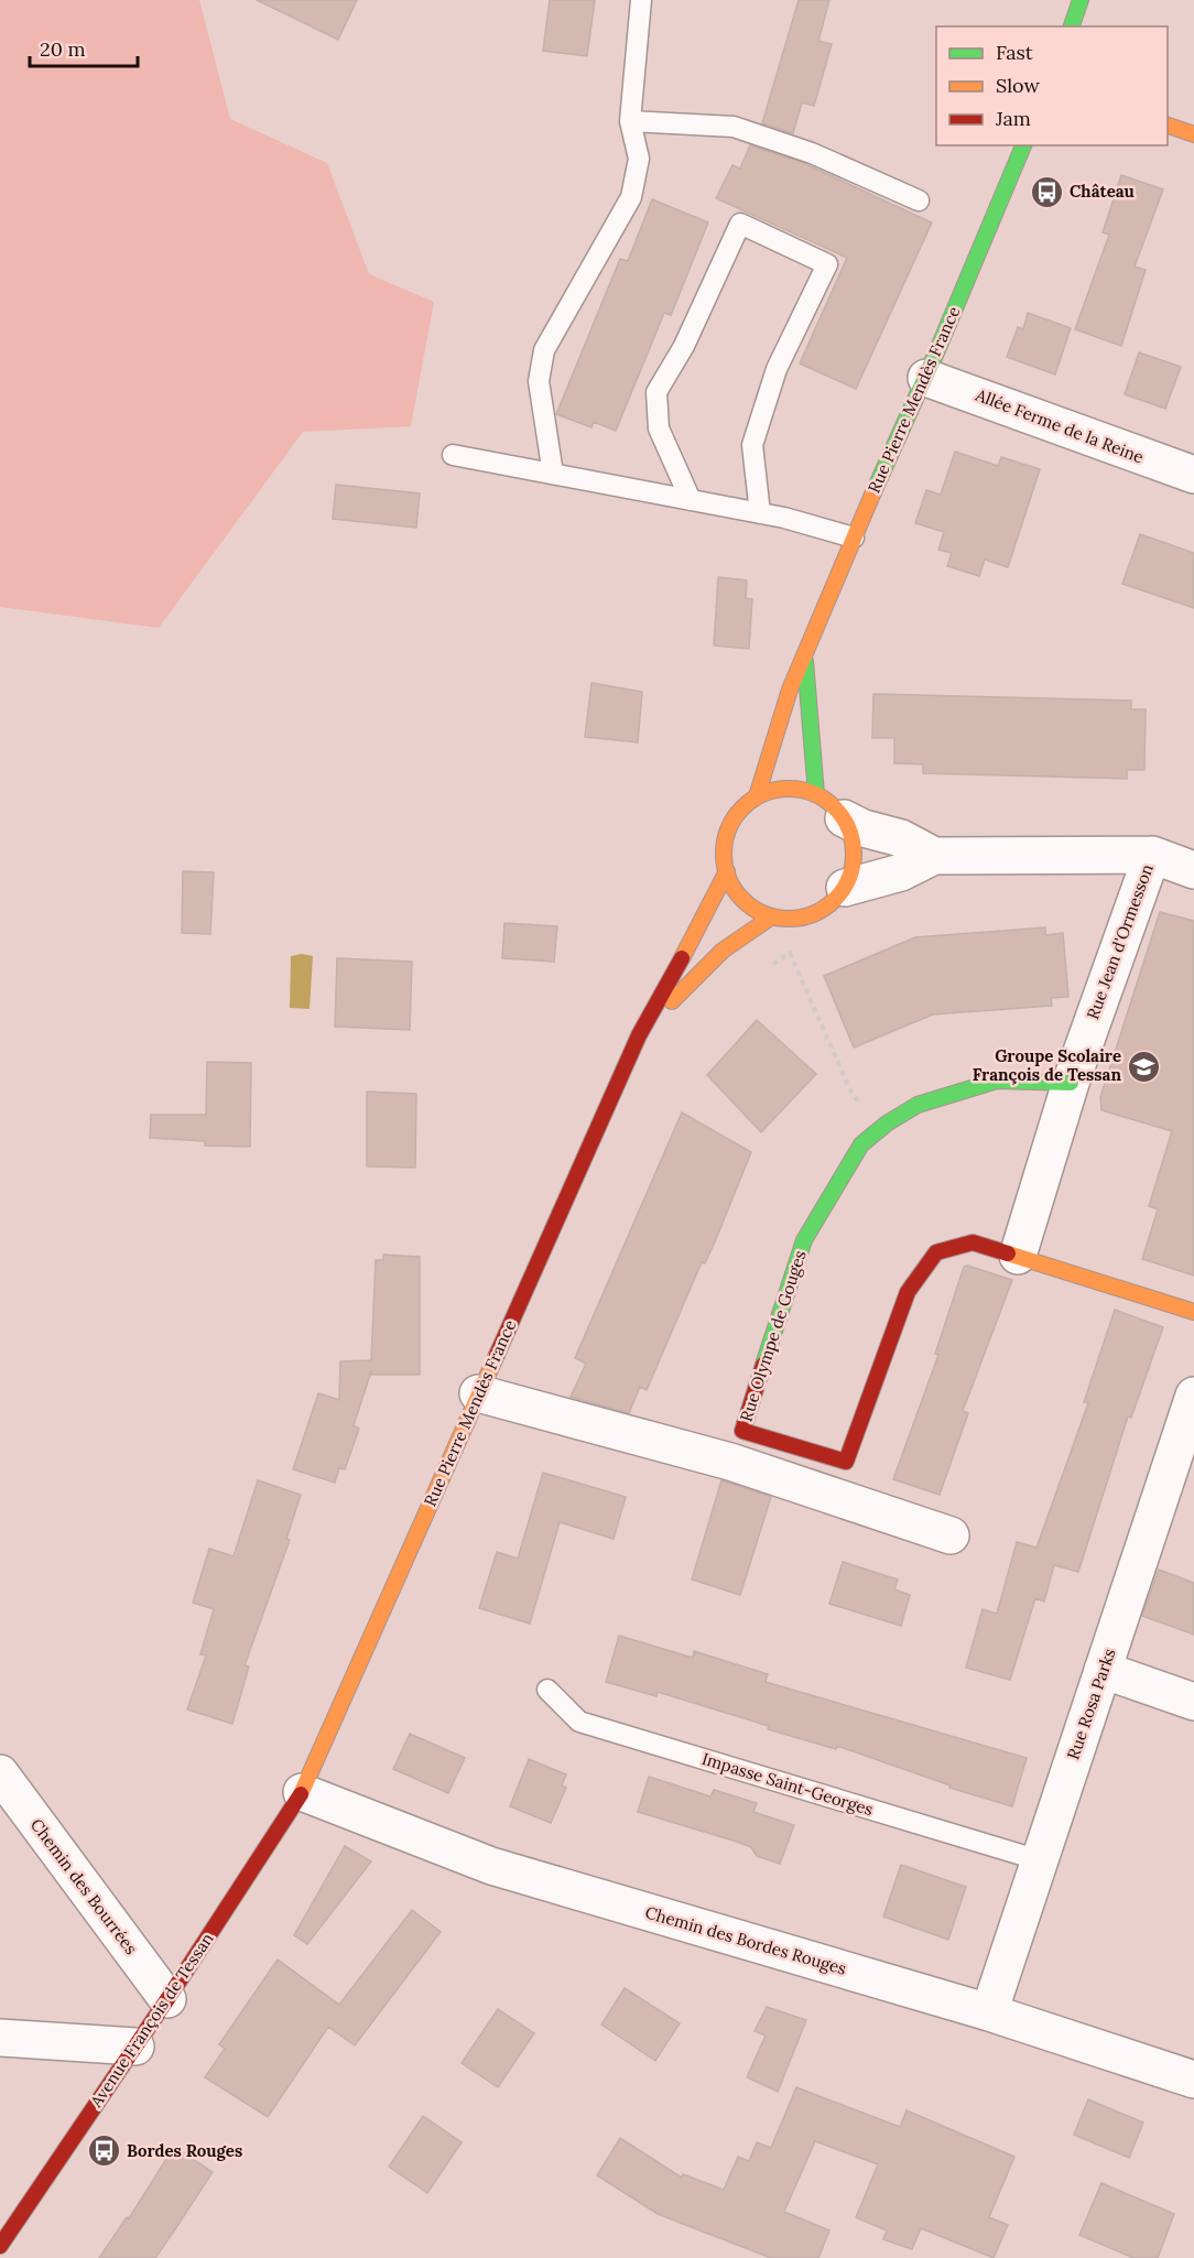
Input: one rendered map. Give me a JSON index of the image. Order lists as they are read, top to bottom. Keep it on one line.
{"streets":{"street":["Rue Pierre Mendès France","Allée Ferme de la Reine","Rue Jean d'Ormesson","Rue Olympe de Gouges","Rue Rosa Parks","Chemin des Bourrées","Chemin des Bordes Rouges","Avenue François de Tessan"],"lane":["Impasse Saint-Georges"]},"crossings":[["Rue Pierre Mendès France","Allée Ferme de la Reine"],["Rue Pierre Mendès France","Chemin des Bordes Rouges"],["Rue Pierre Mendès France","Avenue François de Tessan"],["Rue Jean d'Ormesson","Rue Olympe de Gouges"],["Rue Rosa Parks","Impasse Saint-Georges"],["Rue Rosa Parks","Chemin des Bordes Rouges"],["Chemin des Bourrées","Avenue François de Tessan"],["Chemin des Bordes Rouges","Avenue François de Tessan"]],"places":{"bus stop":["Château","Bordes Rouges"],"school or university":["Groupe Scolaire François de Tessan"]},"legend":["Fast","Slow","Jam"],"scale_bar":"20 m"}
